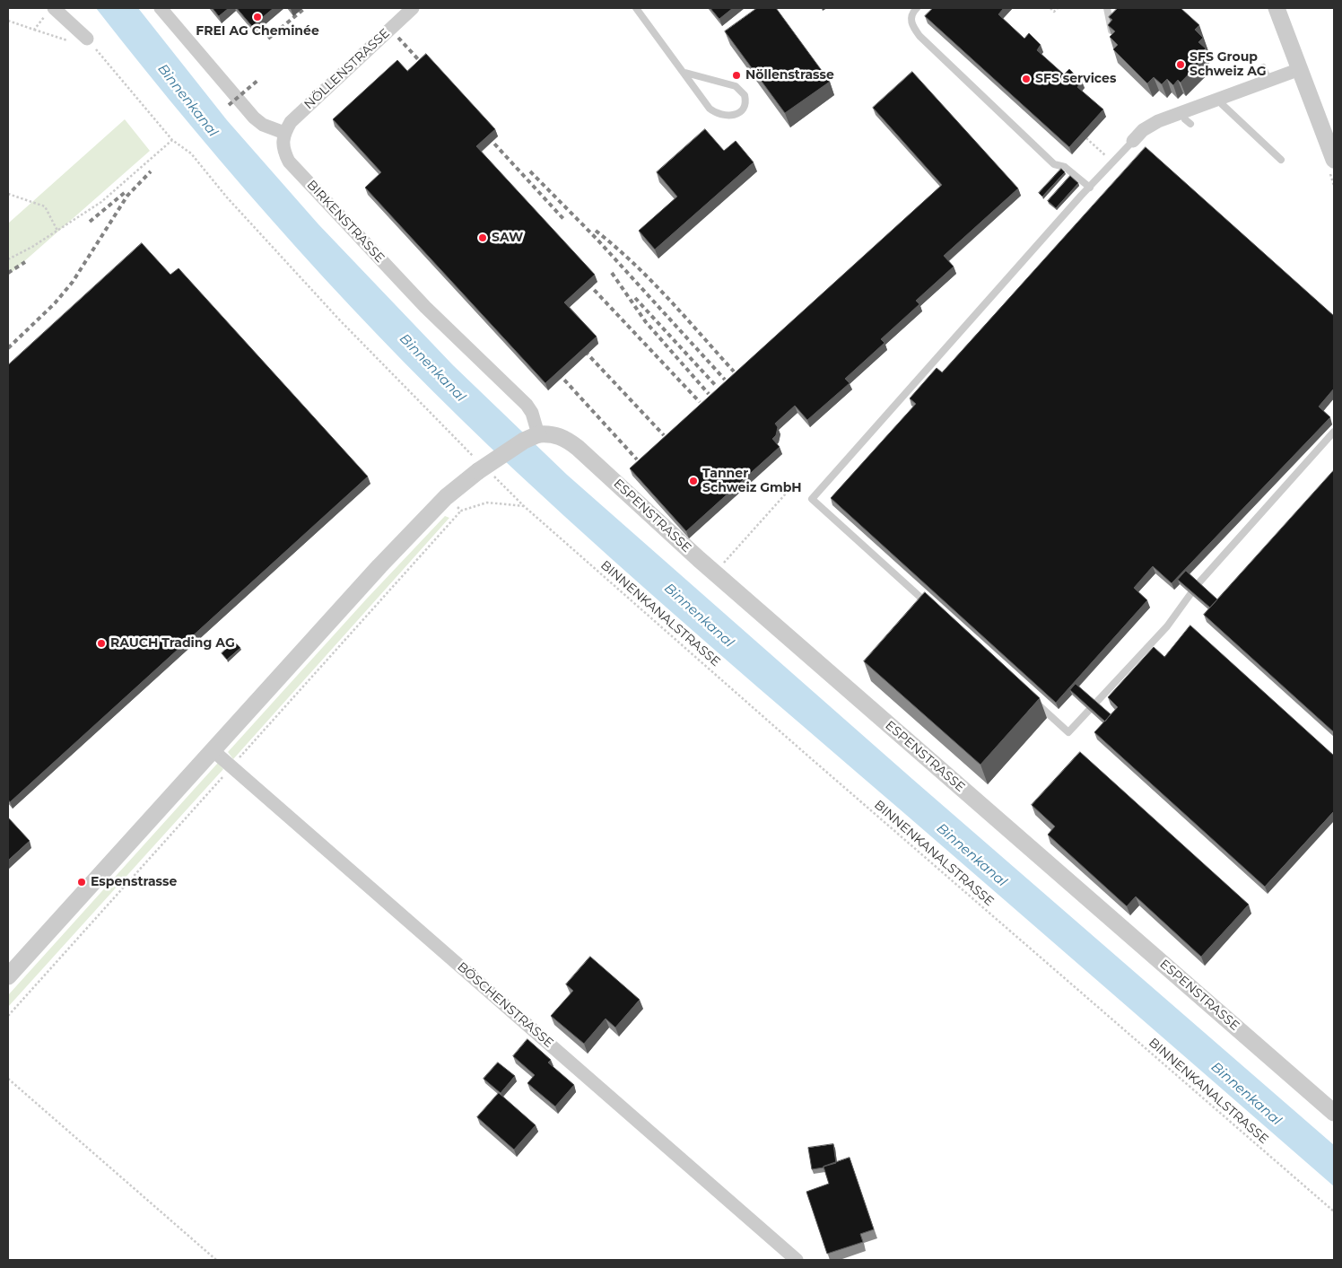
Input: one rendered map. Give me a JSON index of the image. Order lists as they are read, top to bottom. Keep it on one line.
{"streets":{"street":["NÖLLENSTRASSE","BIRKENSTRASSE","ESPENSTRASSE","BÖSCHENSTRASSE"],"path":["BINNENKANALSTRASSE"]},"crossings":[["NÖLLENSTRASSE","BIRKENSTRASSE"],["BIRKENSTRASSE","ESPENSTRASSE"]],"water":["Binnenkanal"],"places":["FREI AG Cheminée","SFS Group Schweiz AG","Nöllenstrasse","SFS services","SAW","Tanner Schweiz GmbH","RAUCH Trading AG","Espenstrasse"]}
